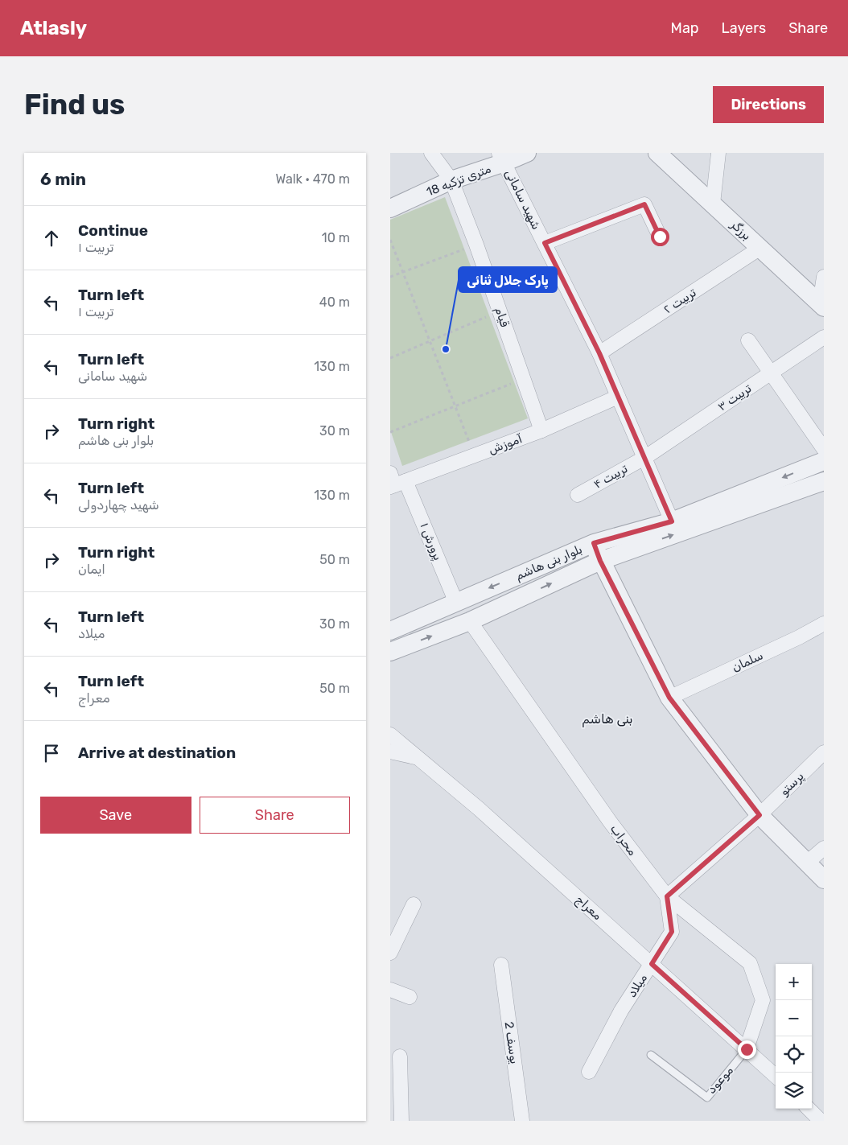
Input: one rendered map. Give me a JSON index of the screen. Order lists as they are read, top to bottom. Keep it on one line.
{"streets":{"street":["18 متری تزکیه","شهید سامانی","برزگر","تربیت ۲","قیام","تربیت ۳","آموزش","تربیت ۴","پرورش ۱","بلوار بنی هاشم","سلمان","پرستو","محراب","معراج","میلاد","یوسف 2"],"lane":["موعود"]},"crossings":[["18 متری تزکیه","شهید سامانی"],["18 متری تزکیه","قیام"],["شهید سامانی","تربیت ۲"],["شهید سامانی","تربیت ۳"],["شهید سامانی","آموزش"],["شهید سامانی","تربیت ۴"],["شهید سامانی","بلوار بنی هاشم"],["برزگر","تربیت ۲"],["قیام","آموزش"],["تربیت ۳","تربیت ۴"],["آموزش","پرورش ۱"],["پرورش ۱","بلوار بنی هاشم"],["بلوار بنی هاشم","محراب"],["پرستو","محراب"],["پرستو","میلاد"],["محراب","معراج"],["محراب","میلاد"],["محراب","موعود"],["معراج","میلاد"],["معراج","موعود"]],"districts":["بنی هاشم"],"places":["پارک جلال ثنائی"],"page":{"header":"Atlasly","nav":["Map","Layers","Share"],"buttons":["Directions",["Save","Share"]],"title":"Find us","heading":["6 min","Walk · 470 m"],"list":[["Continue","تربیت ۱","10 m"],["Turn left","تربیت ۱","40 m"],["Turn left","شهید سامانی","130 m"],["Turn right","بلوار بنی هاشم","30 m"],["Turn left","شهید چهاردولی","130 m"],["Turn right","ایمان","50 m"],["Turn left","میلاد","30 m"],["Turn left","معراج","50 m"],"Arrive at destination"],"map_buttons":["+","−"]}}
